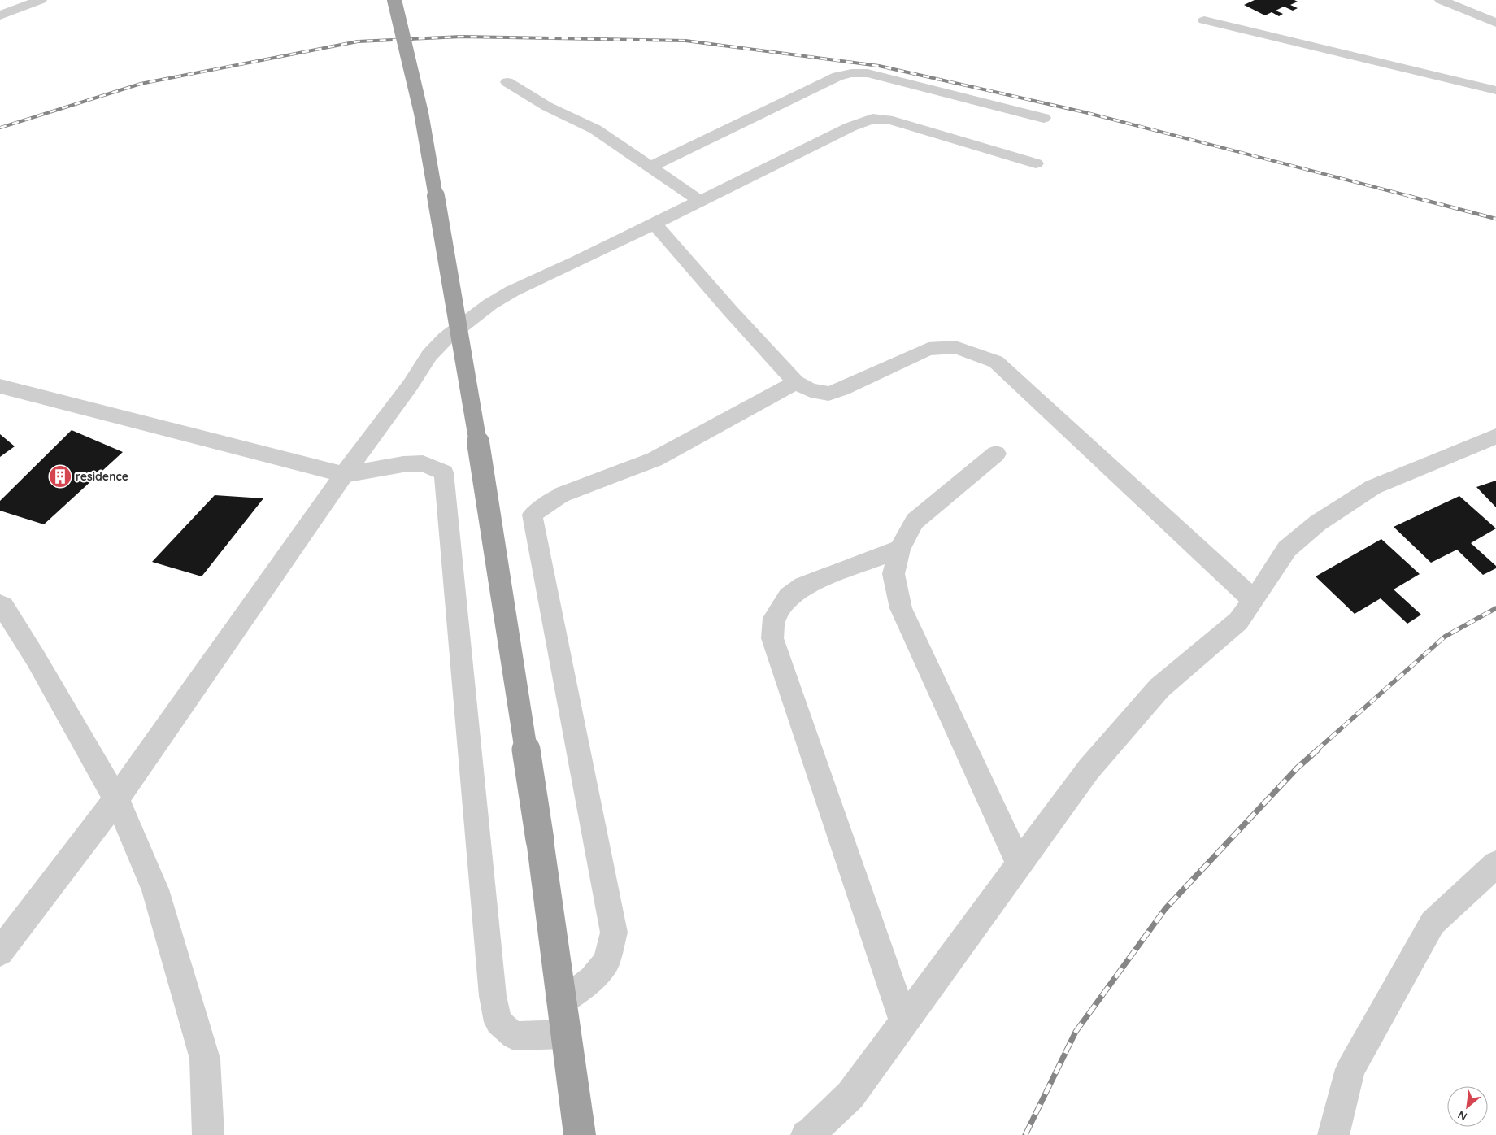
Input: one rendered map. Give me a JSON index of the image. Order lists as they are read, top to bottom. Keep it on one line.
{"places":{"building":["residence"]},"north":"bottom left"}
